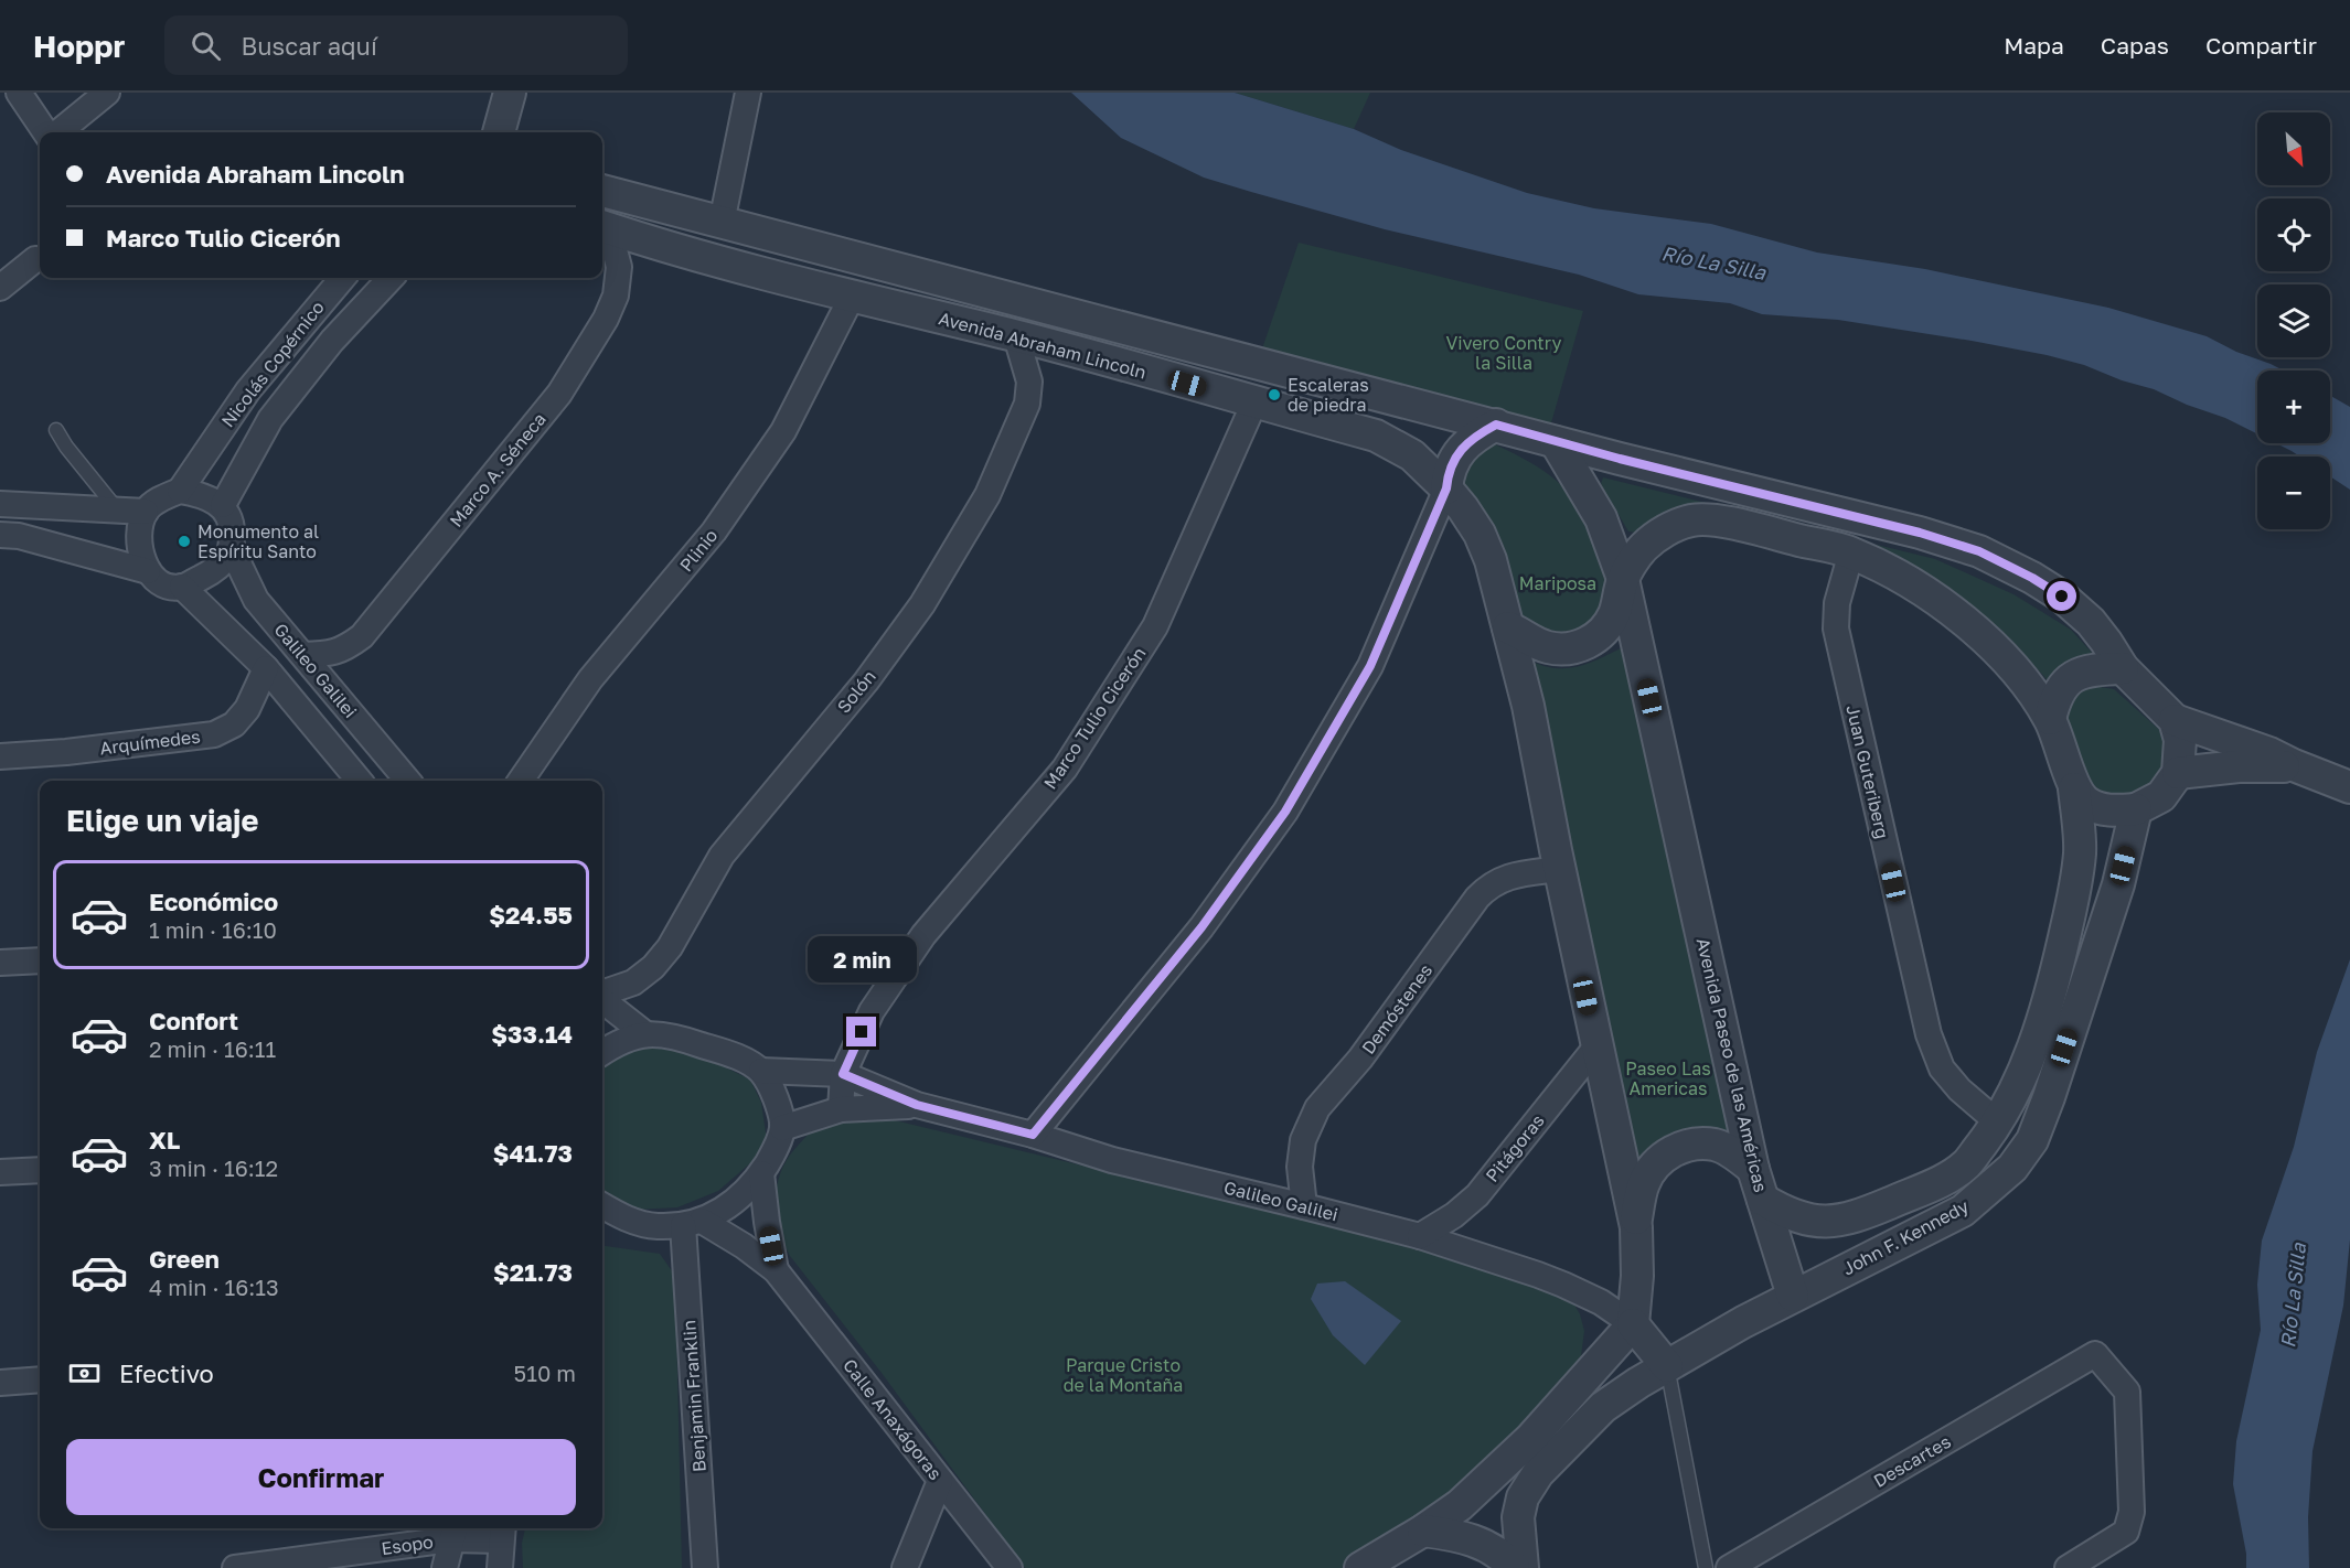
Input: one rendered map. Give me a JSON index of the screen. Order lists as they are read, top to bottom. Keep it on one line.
{"streets":{"street":["Avenida Abraham Lincoln","Nicolás Copérnico","Marco A. Séneca","Plinio","Galileo Galilei","Solón","Marco Tulio Cicerón","Arquímedes","Juan Guteriberg","Demóstenes","Avenida Paseo de las Américas","Pitágoras","John F. Kennedy","Benjamin Franklin","Calle Anaxágoras","Descartes","Esopo"]},"crossings":[["Avenida Abraham Lincoln","Marco A. Séneca"],["Avenida Abraham Lincoln","Plinio"],["Avenida Abraham Lincoln","Solón"],["Avenida Abraham Lincoln","Marco Tulio Cicerón"],["Avenida Abraham Lincoln","Avenida Paseo de las Américas"],["Avenida Abraham Lincoln","John F. Kennedy"],["Nicolás Copérnico","Galileo Galilei"],["Marco A. Séneca","Galileo Galilei"],["Galileo Galilei","Marco Tulio Cicerón"],["Galileo Galilei","Arquímedes"],["Galileo Galilei","Demóstenes"],["Galileo Galilei","Pitágoras"],["Juan Guteriberg","John F. Kennedy"],["Avenida Paseo de las Américas","John F. Kennedy"],["Benjamin Franklin","Calle Anaxágoras"]],"water":["Río La Silla"],"parks":["Vivero Contry la Silla","Mariposa","Paseo Las Americas","Parque Cristo de la Montaña"],"places":["Escaleras de piedra","Monumento al Espíritu Santo"],"north":"bottom right","page":{"header":"Hoppr","search":"Buscar aquí","nav":["Mapa","Capas","Compartir"],"map_buttons":["+","−"],"banner":["Avenida Abraham Lincoln","Marco Tulio Cicerón"],"heading":"Elige un viaje","list":[{"name":"Económico","note":"1 min · 16:10","value":"$24.55"},{"name":"Confort","note":"2 min · 16:11","value":"$33.14"},{"name":"XL","note":"3 min · 16:12","value":"$41.73"},{"name":"Green","note":"4 min · 16:13","value":"$21.73"}],"bubble":"2 min","pay":["Efectivo","510 m"],"buttons":"Confirmar"}}
